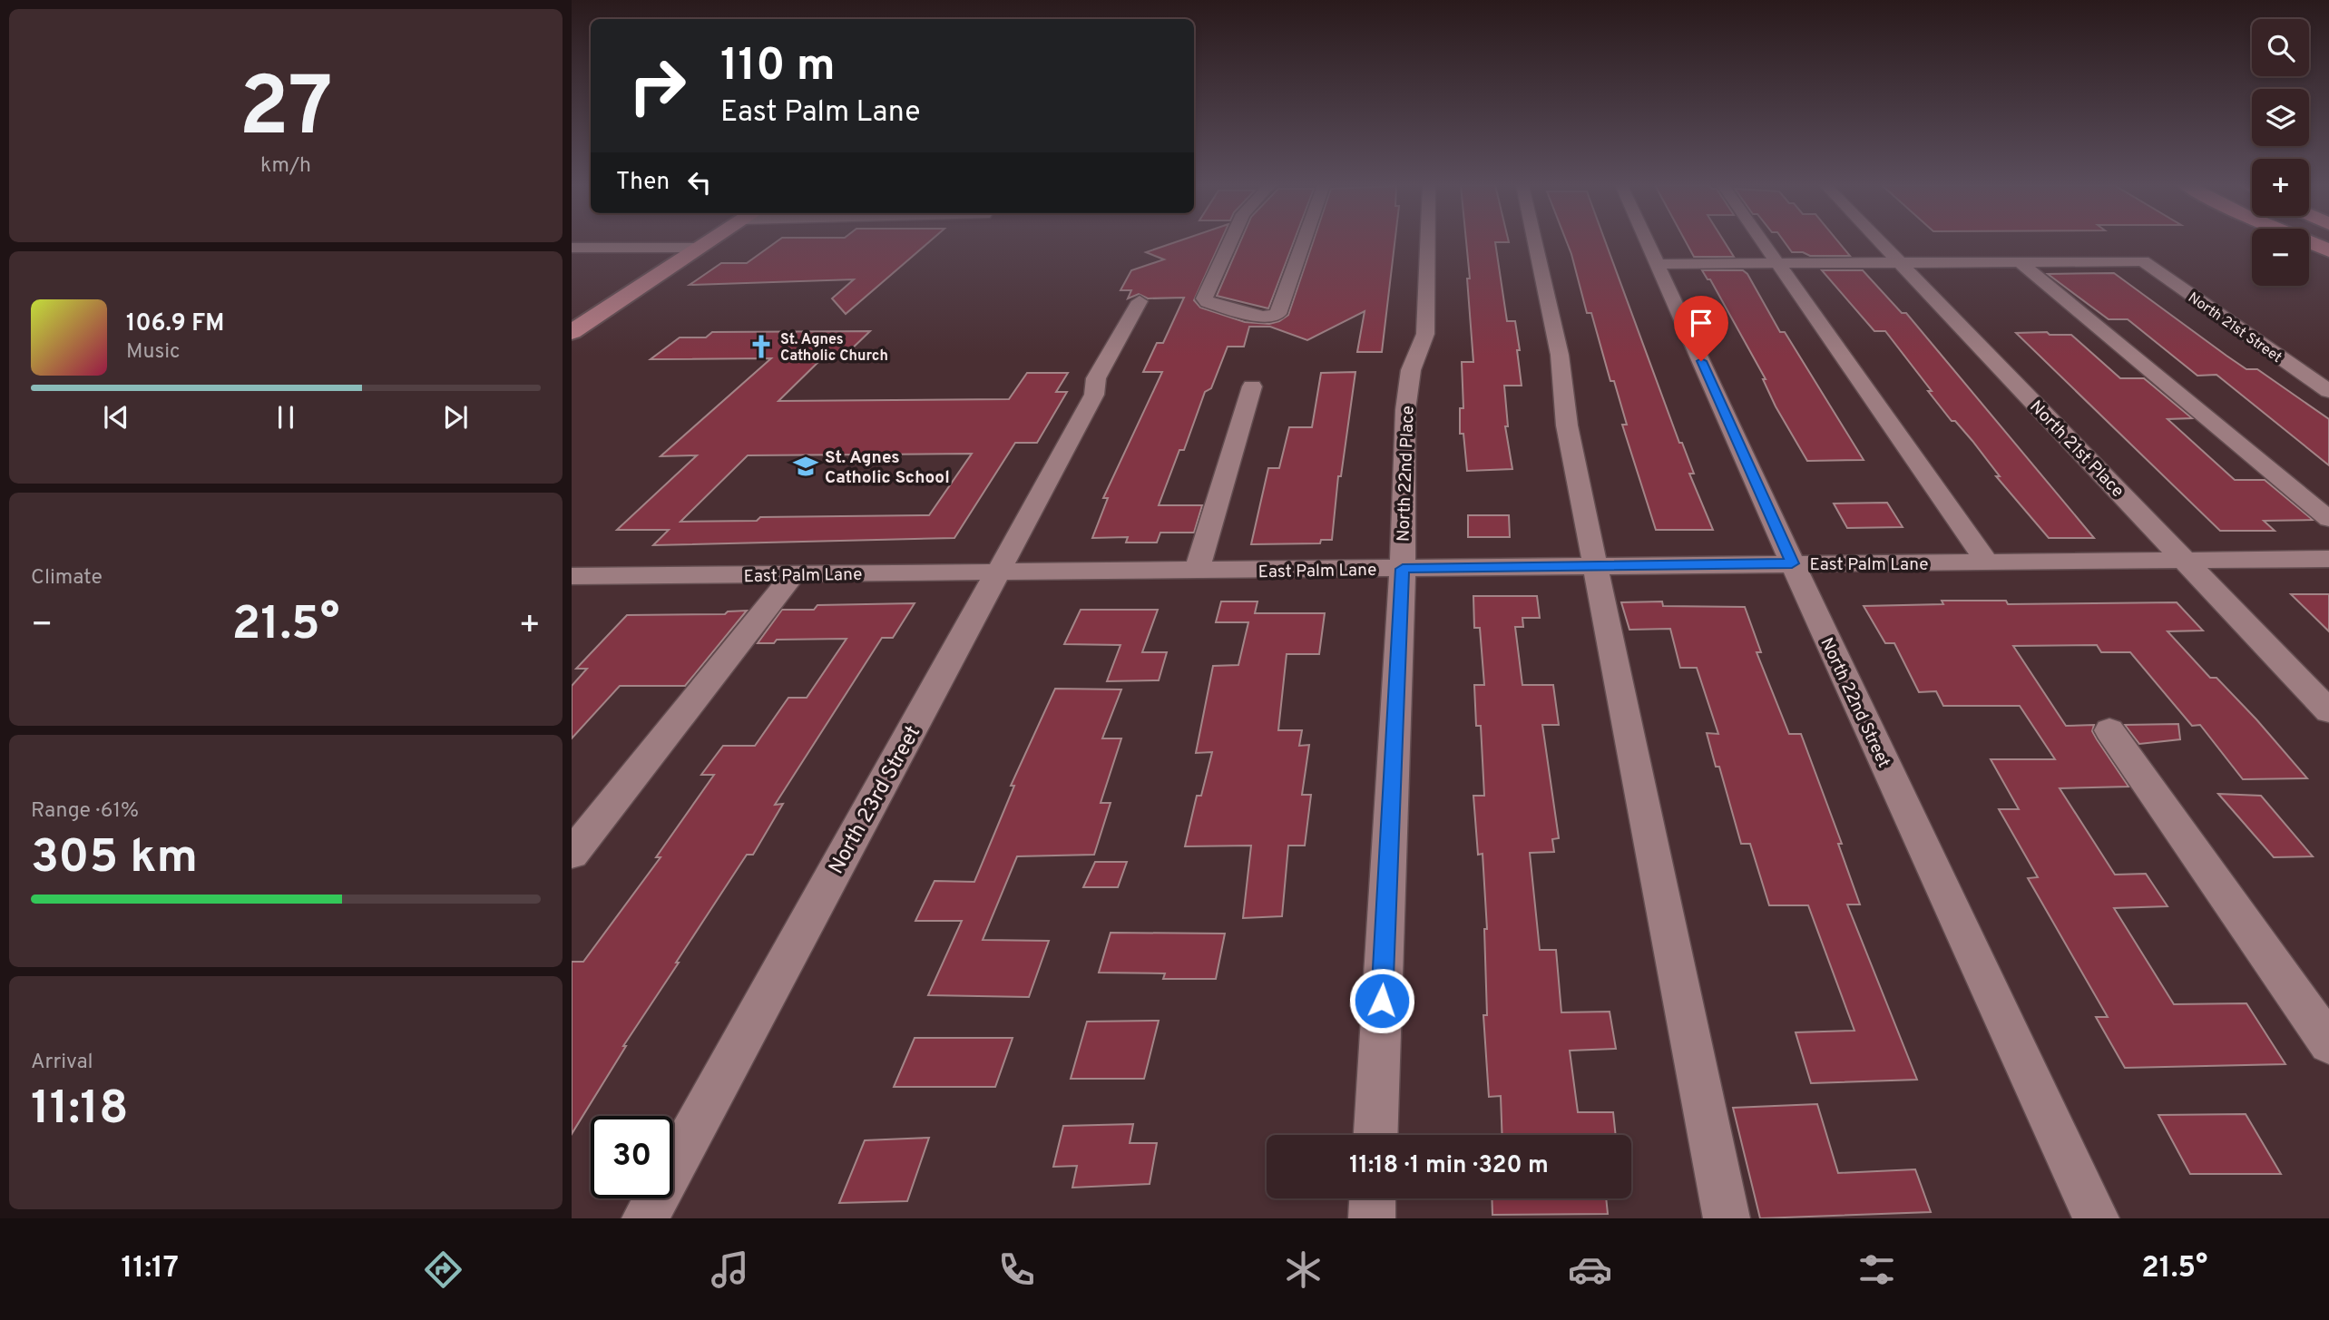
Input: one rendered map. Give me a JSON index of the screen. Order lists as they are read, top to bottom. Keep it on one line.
{"streets":{"street":["North 21st Street","North 21st Place","North 22nd Place","East Palm Lane","North 22nd Street","North 23rd Street"]},"crossings":[["North 21st Place","East Palm Lane"],["North 22nd Place","East Palm Lane"],["East Palm Lane","North 22nd Street"],["East Palm Lane","North 23rd Street"]],"places":{"church":["St. Agnes Catholic Church"],"school or university":["St. Agnes Catholic School"]},"page":{"tile":[["27","km/h"],"Climate",["Range · 61%","305 km"],["Arrival","11:18"]],"map_buttons":["+","−"],"turn":["110 m","East Palm Lane"],"then":"Then","song":["106.9 FM","Music"],"heat":["−","21.5°","+"],"limit":"30","trip":"11:18 · 1 min · 320 m","tabs":["11:17","21.5°"]}}
